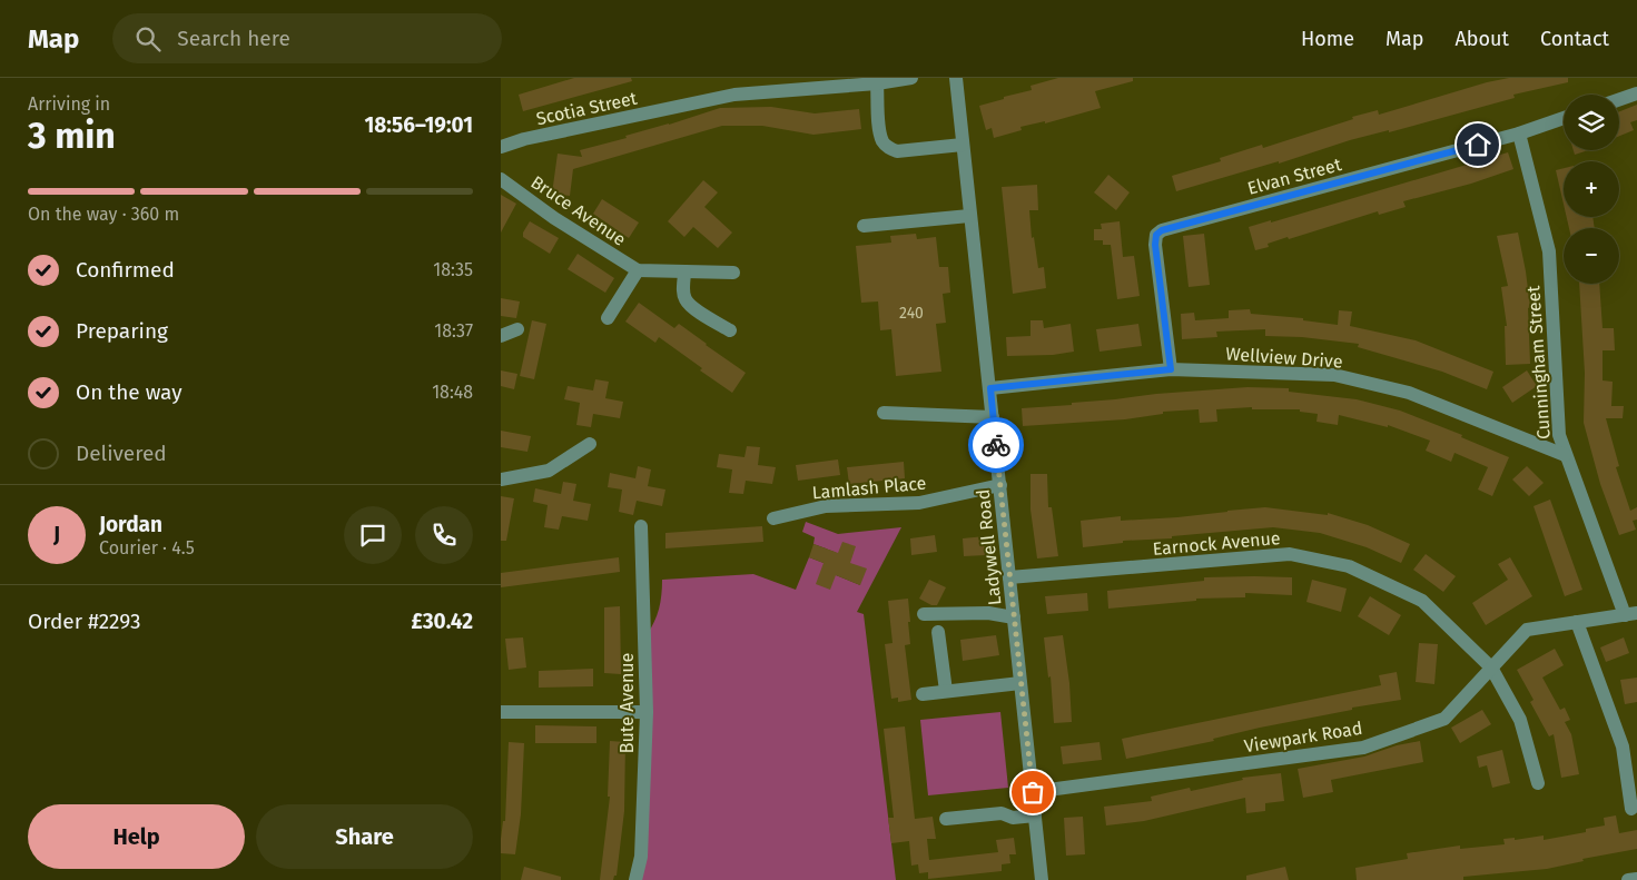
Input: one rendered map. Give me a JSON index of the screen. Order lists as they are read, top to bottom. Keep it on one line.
{"streets":{"street":["Scotia Street","Elvan Street","Bruce Avenue","Wellview Drive","Cunningham Street","Lamlash Place","Earnock Avenue","Ladywell Road","Bute Avenue","Viewpark Road"]},"crossings":[["Elvan Street","Wellview Drive"],["Elvan Street","Cunningham Street"],["Wellview Drive","Cunningham Street"],["Wellview Drive","Ladywell Road"],["Cunningham Street","Viewpark Road"],["Lamlash Place","Ladywell Road"],["Earnock Avenue","Ladywell Road"],["Earnock Avenue","Viewpark Road"],["Ladywell Road","Viewpark Road"]],"house_numbers":["240"],"page":{"header":"Map","search":"Search here","nav":["Home","Map","About","Contact"],"heading":["3 min","Arriving in","18:56–19:01"],"panel":["Jordan","Courier · 4.5","Order #2293","£30.42"],"map_buttons":["+","−"],"bar":"On the way · 360 m","list":[["Confirmed","18:35"],["Preparing","18:37"],["On the way","18:48"],"Delivered"],"round":"J","buttons":["Help","Share"]}}
